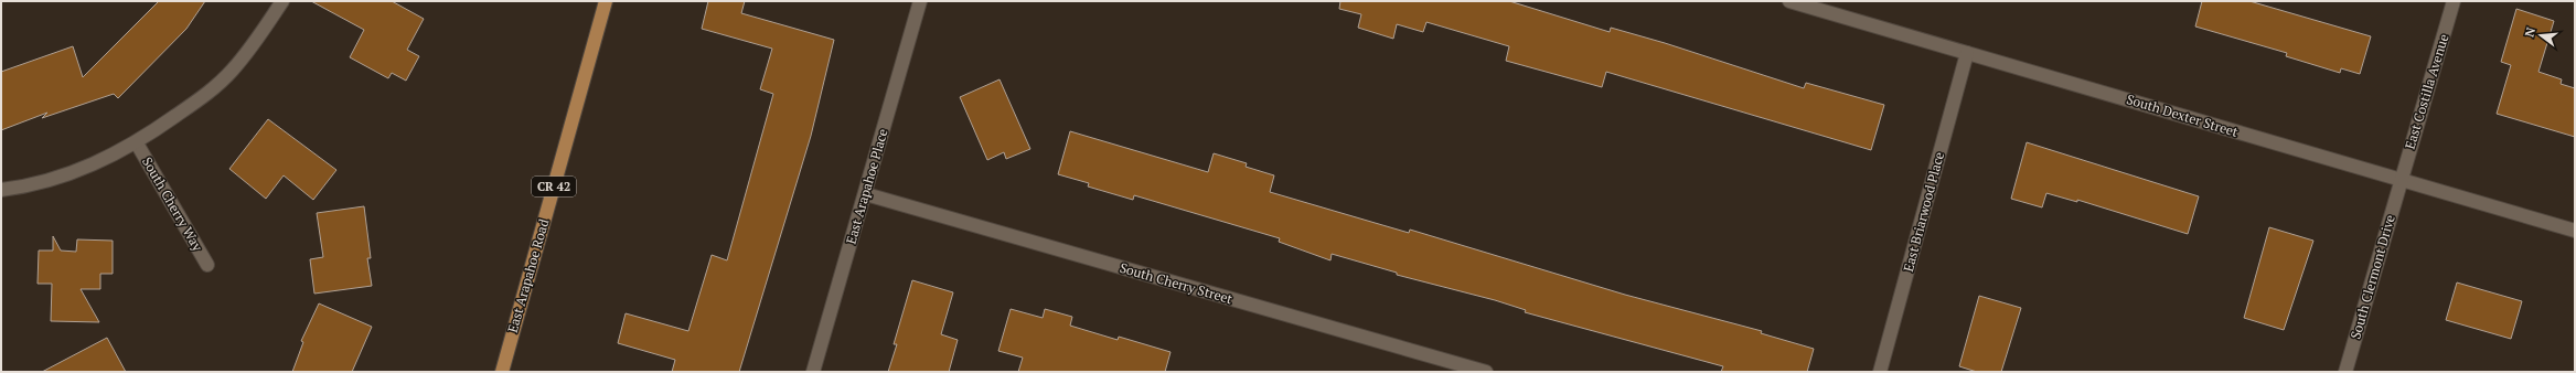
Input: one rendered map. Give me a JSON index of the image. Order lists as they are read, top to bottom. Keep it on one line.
{"streets":{"main road":["CR 42","East Arapahoe Road"],"street":["East Costilla Avenue","South Dexter Street","East Arapahoe Place","South Cherry Way","East Briarwood Place","South Clermont Drive","South Cherry Street"]},"crossings":[["East Costilla Avenue","South Dexter Street"],["East Costilla Avenue","South Clermont Drive"],["South Dexter Street","East Briarwood Place"],["South Dexter Street","South Clermont Drive"],["East Arapahoe Place","South Cherry Street"]],"north":"left"}
